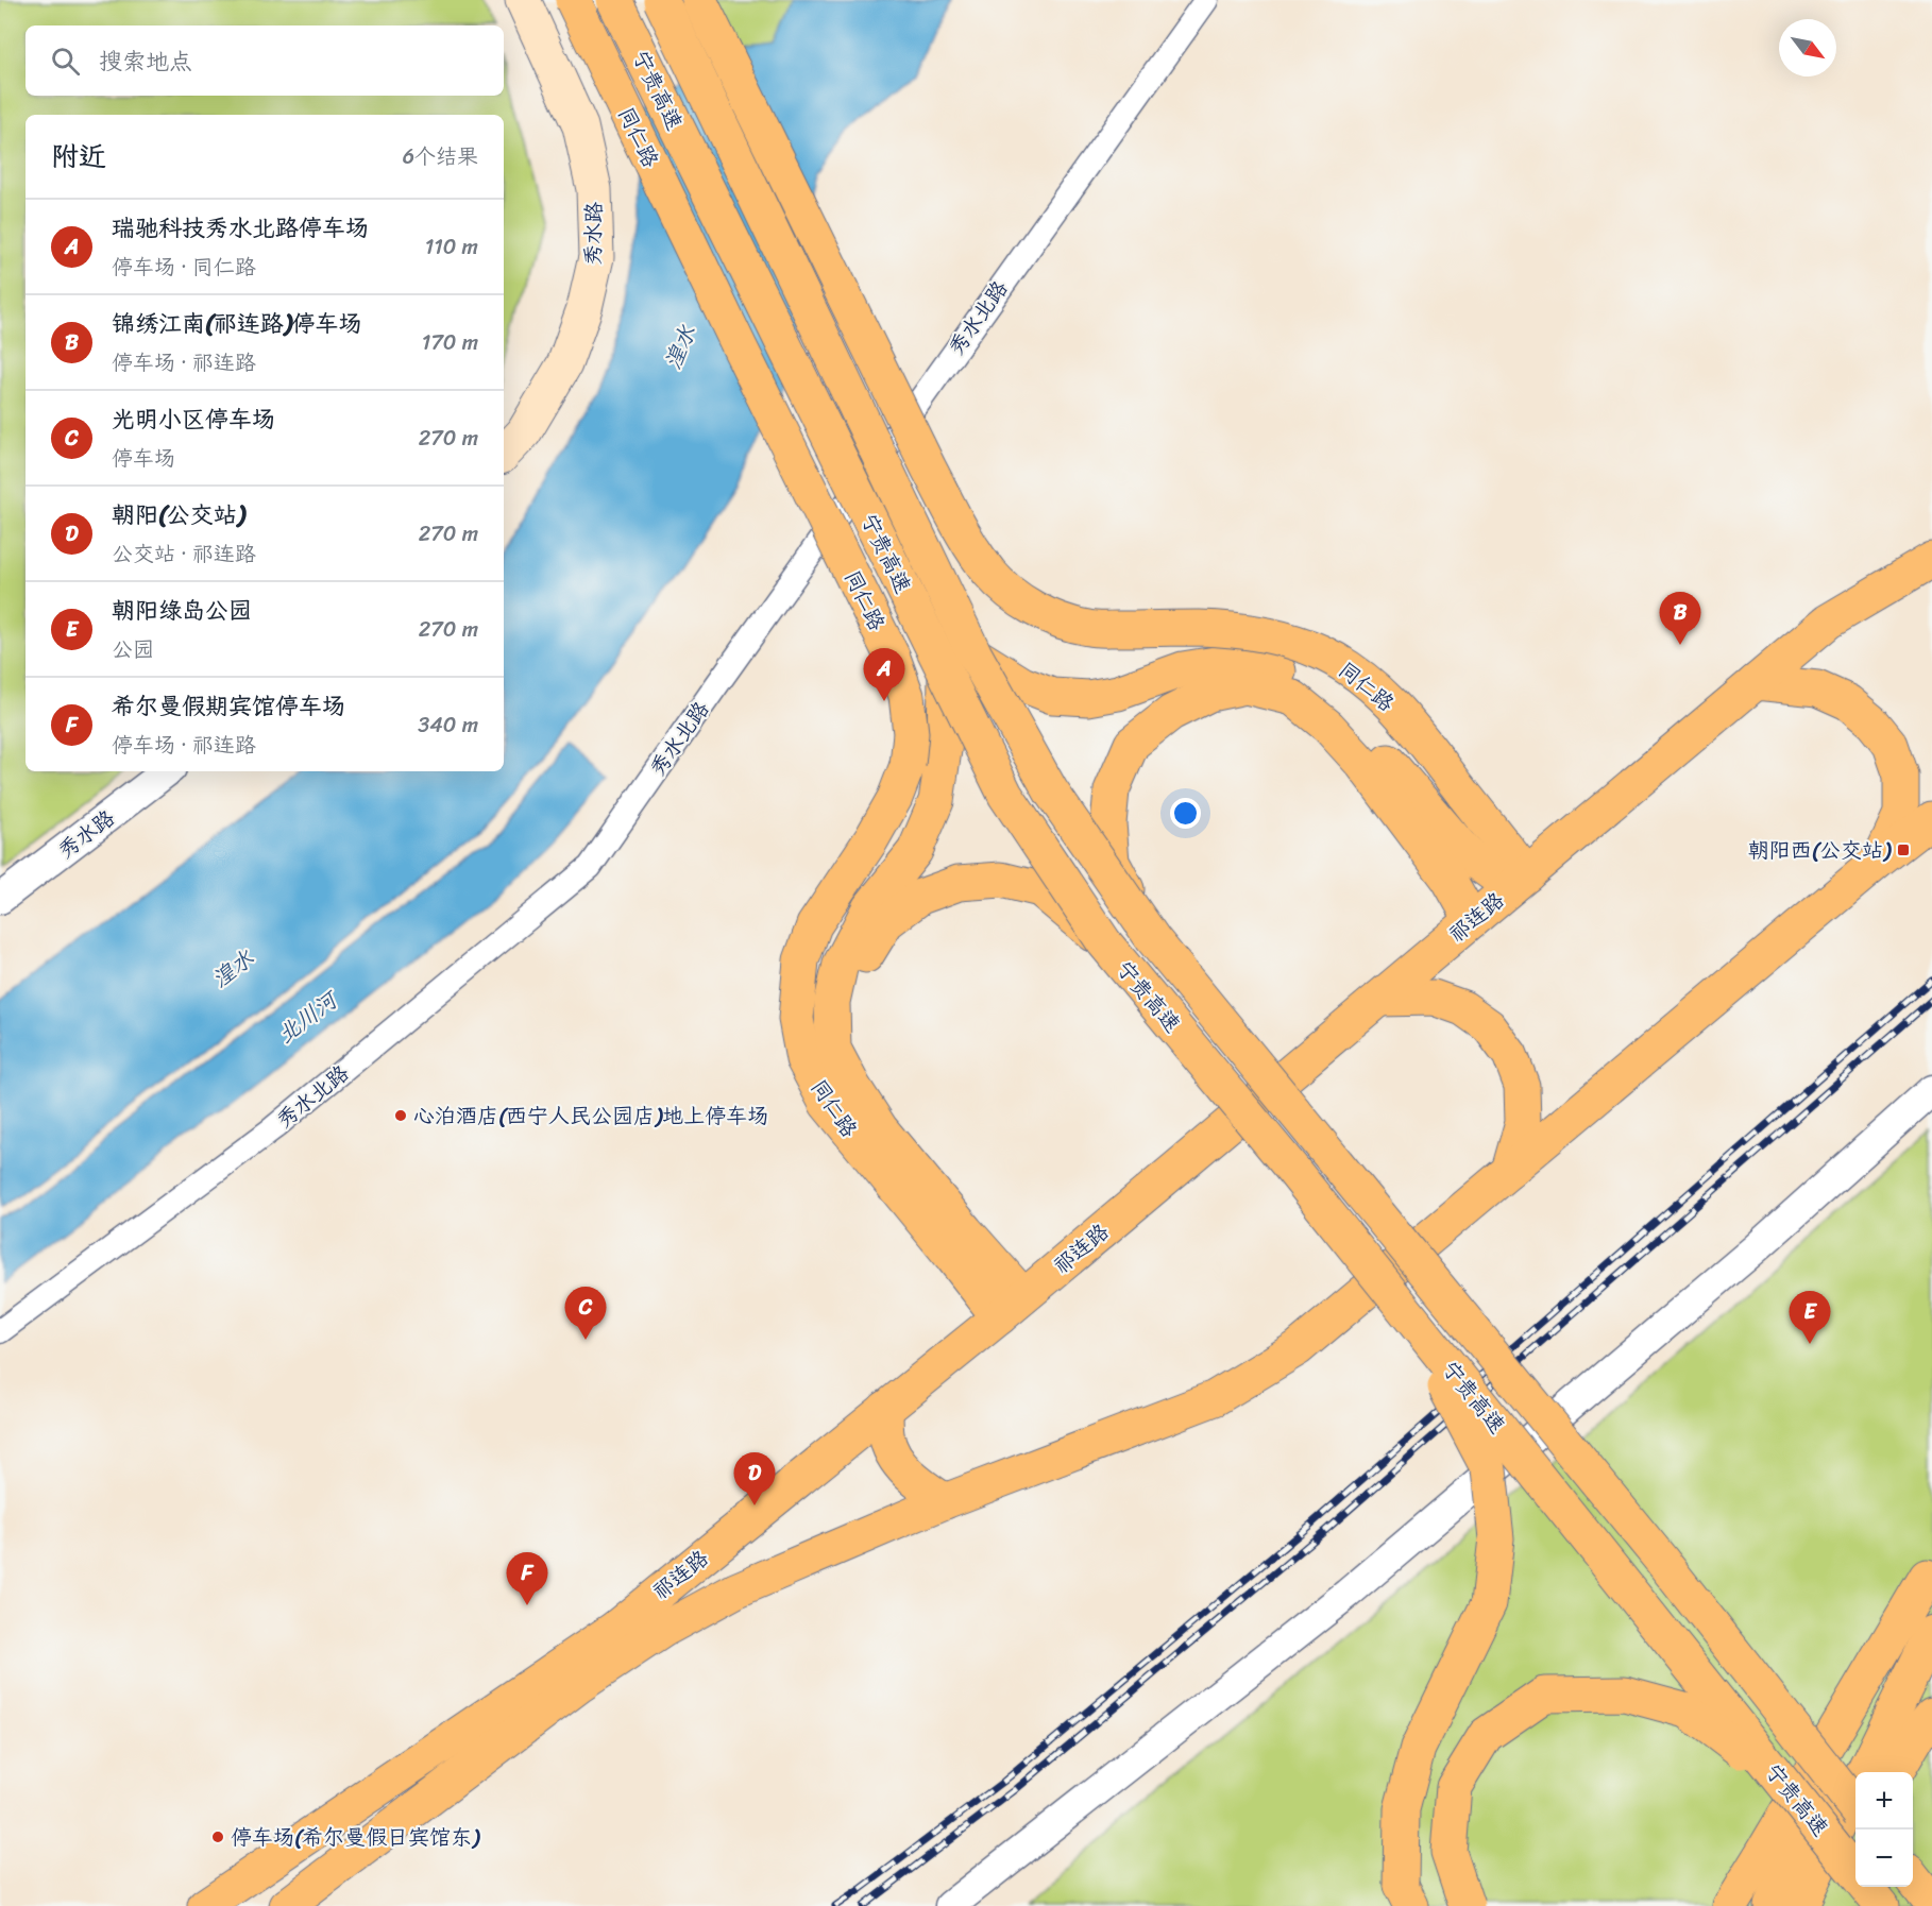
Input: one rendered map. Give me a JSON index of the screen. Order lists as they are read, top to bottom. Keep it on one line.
{"streets":{"main road":["宁贵高速","同仁路","秀水路","祁连路"],"street":["秀水北路"]},"crossings":[["同仁路","祁连路"]],"water":["湟水","北川河"],"places":{"transit":["朝阳西(公交站)"],"other":["心泊酒店(西宁人民公园店)地上停车场","停车场(希尔曼假日宾馆东)"]},"north":"bottom right","page":{"search":"搜索地点","heading":["附近","6个结果"],"list":[{"mark":"A","name":"瑞驰科技秀水北路停车场","note":"停车场 · 同仁路","value":"110 m"},{"mark":"B","name":"锦绣江南(祁连路)停车场","note":"停车场 · 祁连路","value":"170 m"},{"mark":"C","name":"光明小区停车场","note":"停车场","value":"270 m"},{"mark":"D","name":"朝阳(公交站)","note":"公交站 · 祁连路","value":"270 m"},{"mark":"E","name":"朝阳绿岛公园","note":"公园","value":"270 m"},{"mark":"F","name":"希尔曼假期宾馆停车场","note":"停车场 · 祁连路","value":"340 m"}],"pins":["B","A","C","E","D","F"],"map_buttons":["+","−"]}}
